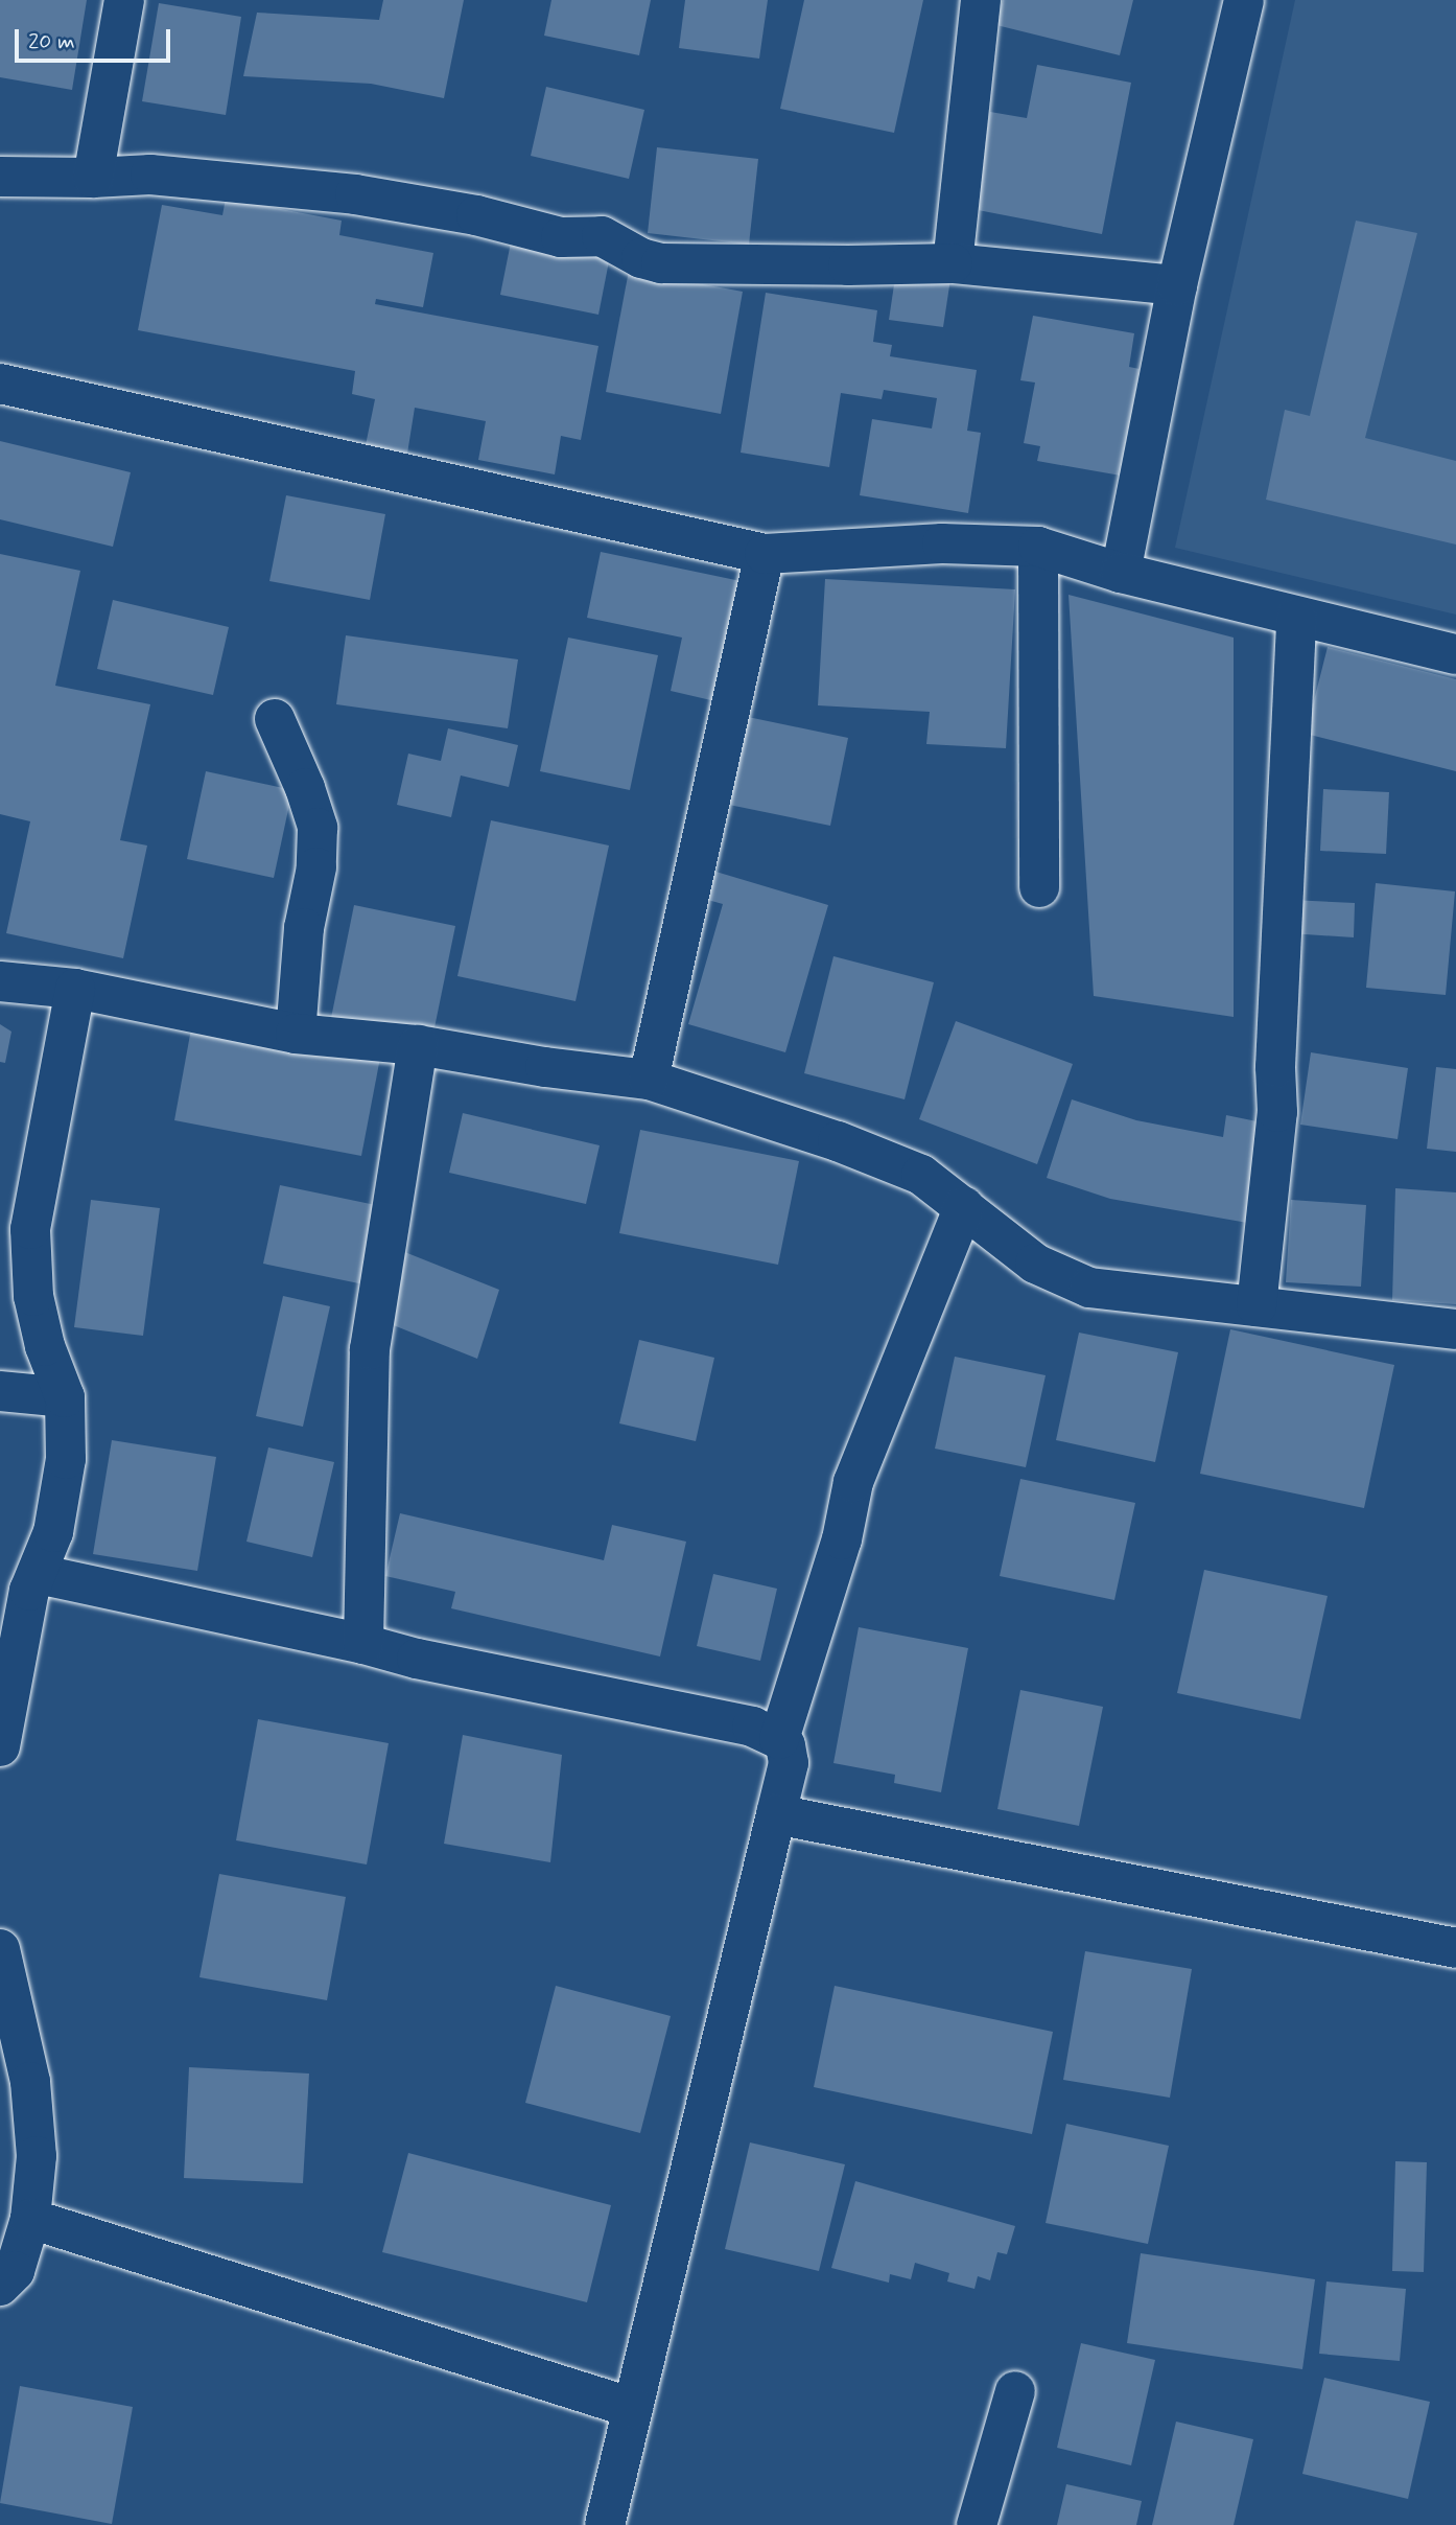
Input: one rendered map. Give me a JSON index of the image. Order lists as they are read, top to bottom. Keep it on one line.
{"scale_bar":"20 m"}
